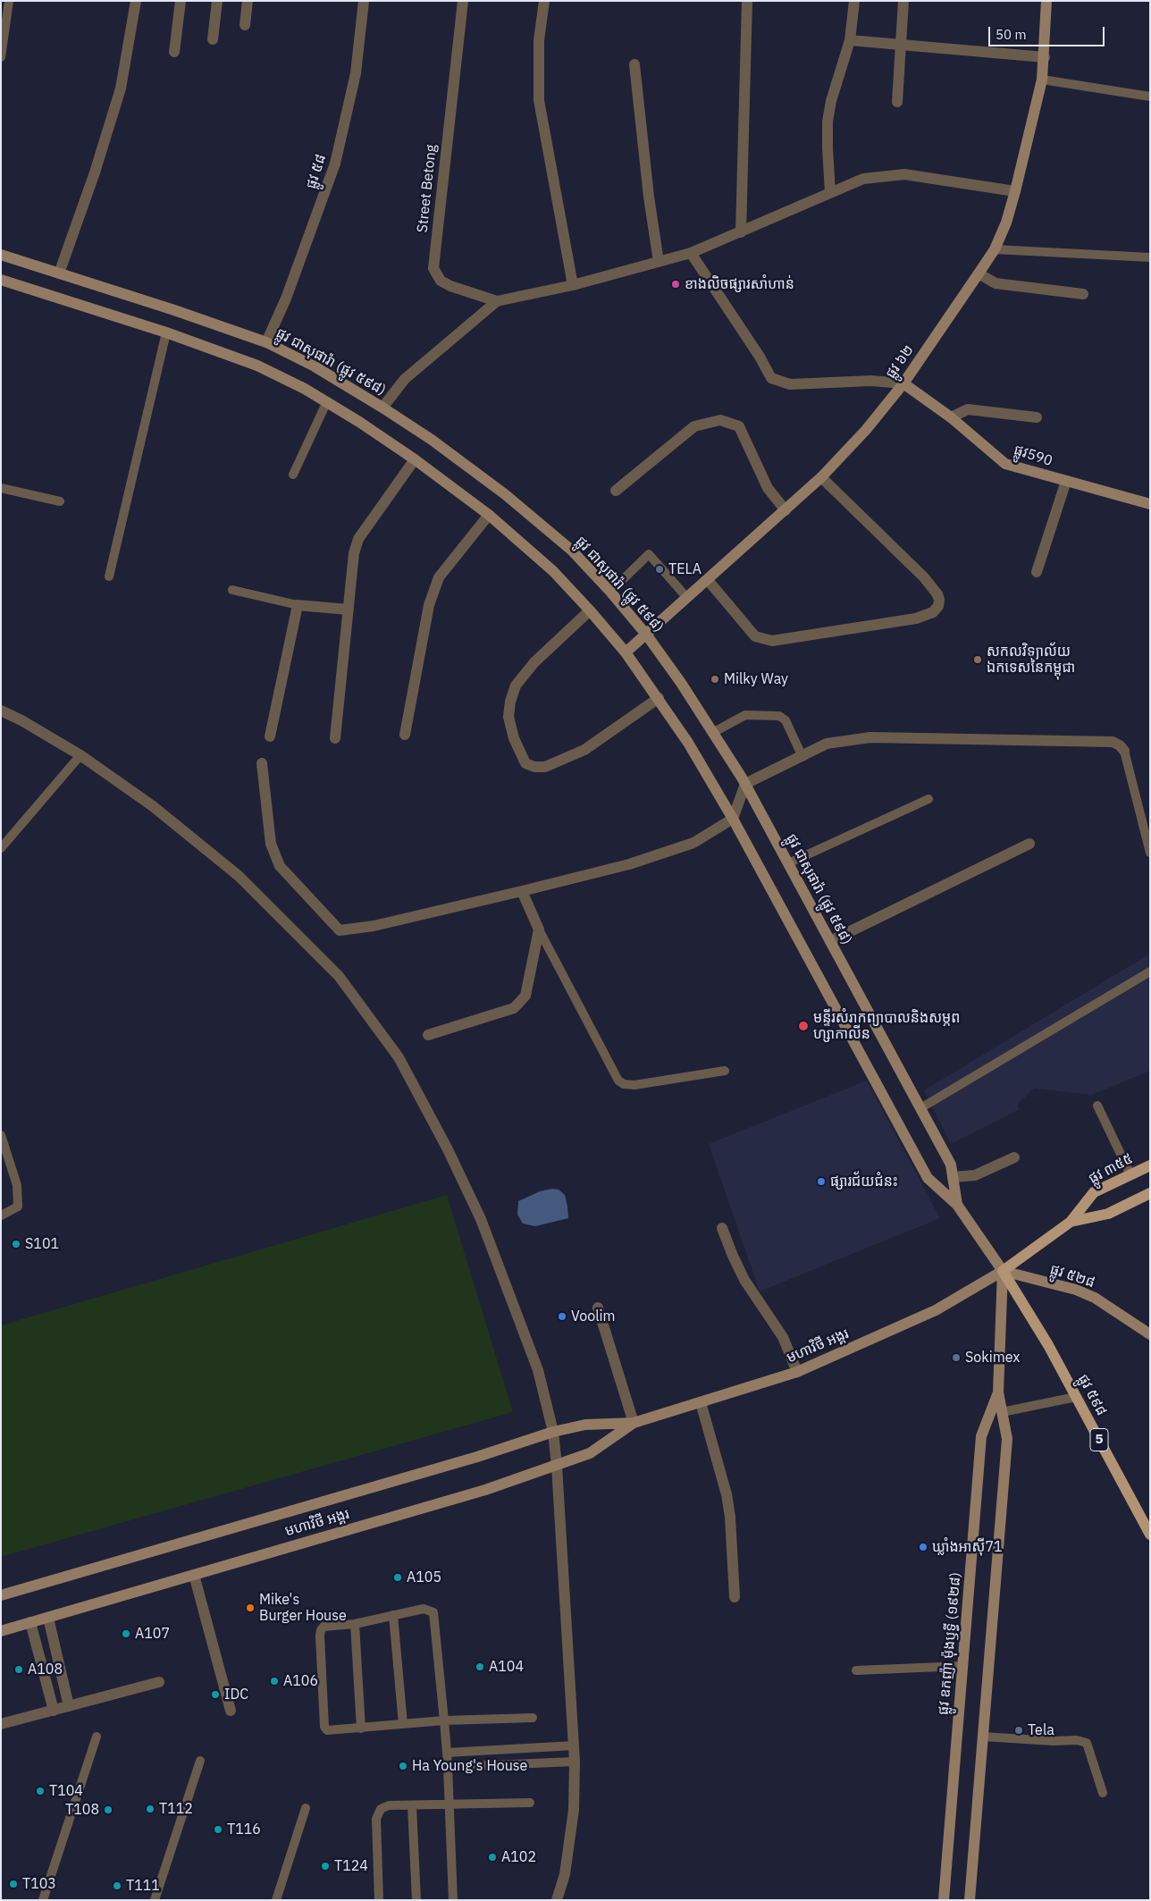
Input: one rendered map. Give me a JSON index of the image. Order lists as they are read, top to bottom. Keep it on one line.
{"streets":{"main road":["ផ្លូវ ជាសុផារ៉ា (ផ្លូវ ៥៩៨)","ផ្លូវ ៦២","ផ្លូវ590","ផ្លូវ ៣៥៥","ផ្លូវ ៥២៨","មហាវិថី អង្គរ","ផ្លូវ ៥៩៨","5","ផ្លូវ ឧកញ៉ា ម៉ុងឫទ្ធី (១៩២៨)"],"street":["ផ្លូវ ៥៨","Street Betong"]},"crossings":[["ផ្លូវ ៥៨","ផ្លូវ ជាសុផារ៉ា (ផ្លូវ ៥៩៨)"],["ផ្លូវ ជាសុផារ៉ា (ផ្លូវ ៥៩៨)","ផ្លូវ ៦២"],["ផ្លូវ ជាសុផារ៉ា (ផ្លូវ ៥៩៨)","ផ្លូវ ៣៥៥"],["ផ្លូវ ជាសុផារ៉ា (ផ្លូវ ៥៩៨)","ផ្លូវ ៥២៨"],["ផ្លូវ ជាសុផារ៉ា (ផ្លូវ ៥៩៨)","មហាវិថី អង្គរ"],["ផ្លូវ ជាសុផារ៉ា (ផ្លូវ ៥៩៨)","ផ្លូវ ៥៩៨"],["ផ្លូវ ជាសុផារ៉ា (ផ្លូវ ៥៩៨)","ផ្លូវ ឧកញ៉ា ម៉ុងឫទ្ធី (១៩២៨)"],["ផ្លូវ ៦២","ផ្លូវ590"],["ផ្លូវ ៣៥៥","ផ្លូវ ៥២៨"],["ផ្លូវ ៣៥៥","មហាវិថី អង្គរ"],["ផ្លូវ ៣៥៥","ផ្លូវ ៥៩៨"],["ផ្លូវ ៣៥៥","ផ្លូវ ឧកញ៉ា ម៉ុងឫទ្ធី (១៩២៨)"],["ផ្លូវ ៥២៨","មហាវិថី អង្គរ"],["ផ្លូវ ៥២៨","ផ្លូវ ៥៩៨"],["ផ្លូវ ៥២៨","ផ្លូវ ឧកញ៉ា ម៉ុងឫទ្ធី (១៩២៨)"],["មហាវិថី អង្គរ","ផ្លូវ ៥៩៨"],["មហាវិថី អង្គរ","ផ្លូវ ឧកញ៉ា ម៉ុងឫទ្ធី (១៩២៨)"],["ផ្លូវ ៥៩៨","ផ្លូវ ឧកញ៉ា ម៉ុងឫទ្ធី (១៩២៨)"]],"places":["ខាងលិចផ្សារសាំហាន់","TELA","សកលវិទ្យាល័យ ឯកទេសនៃកម្ពុជា","Milky Way","មន្ទីរសំរាកព្យាបាលនិងសម្ភព ហ្សាកាលីន","ផ្សារជ័យជំនះ","S101","Voolim","Sokimex","ឃ្លាំងអាសុី71","A105","Mike's Burger House","A107","A104","A108","A106","IDC","Tela","Ha Young's House","T104","T112","T108","T116","A102","T124","T103","T111"],"scale_bar":"50 m"}
